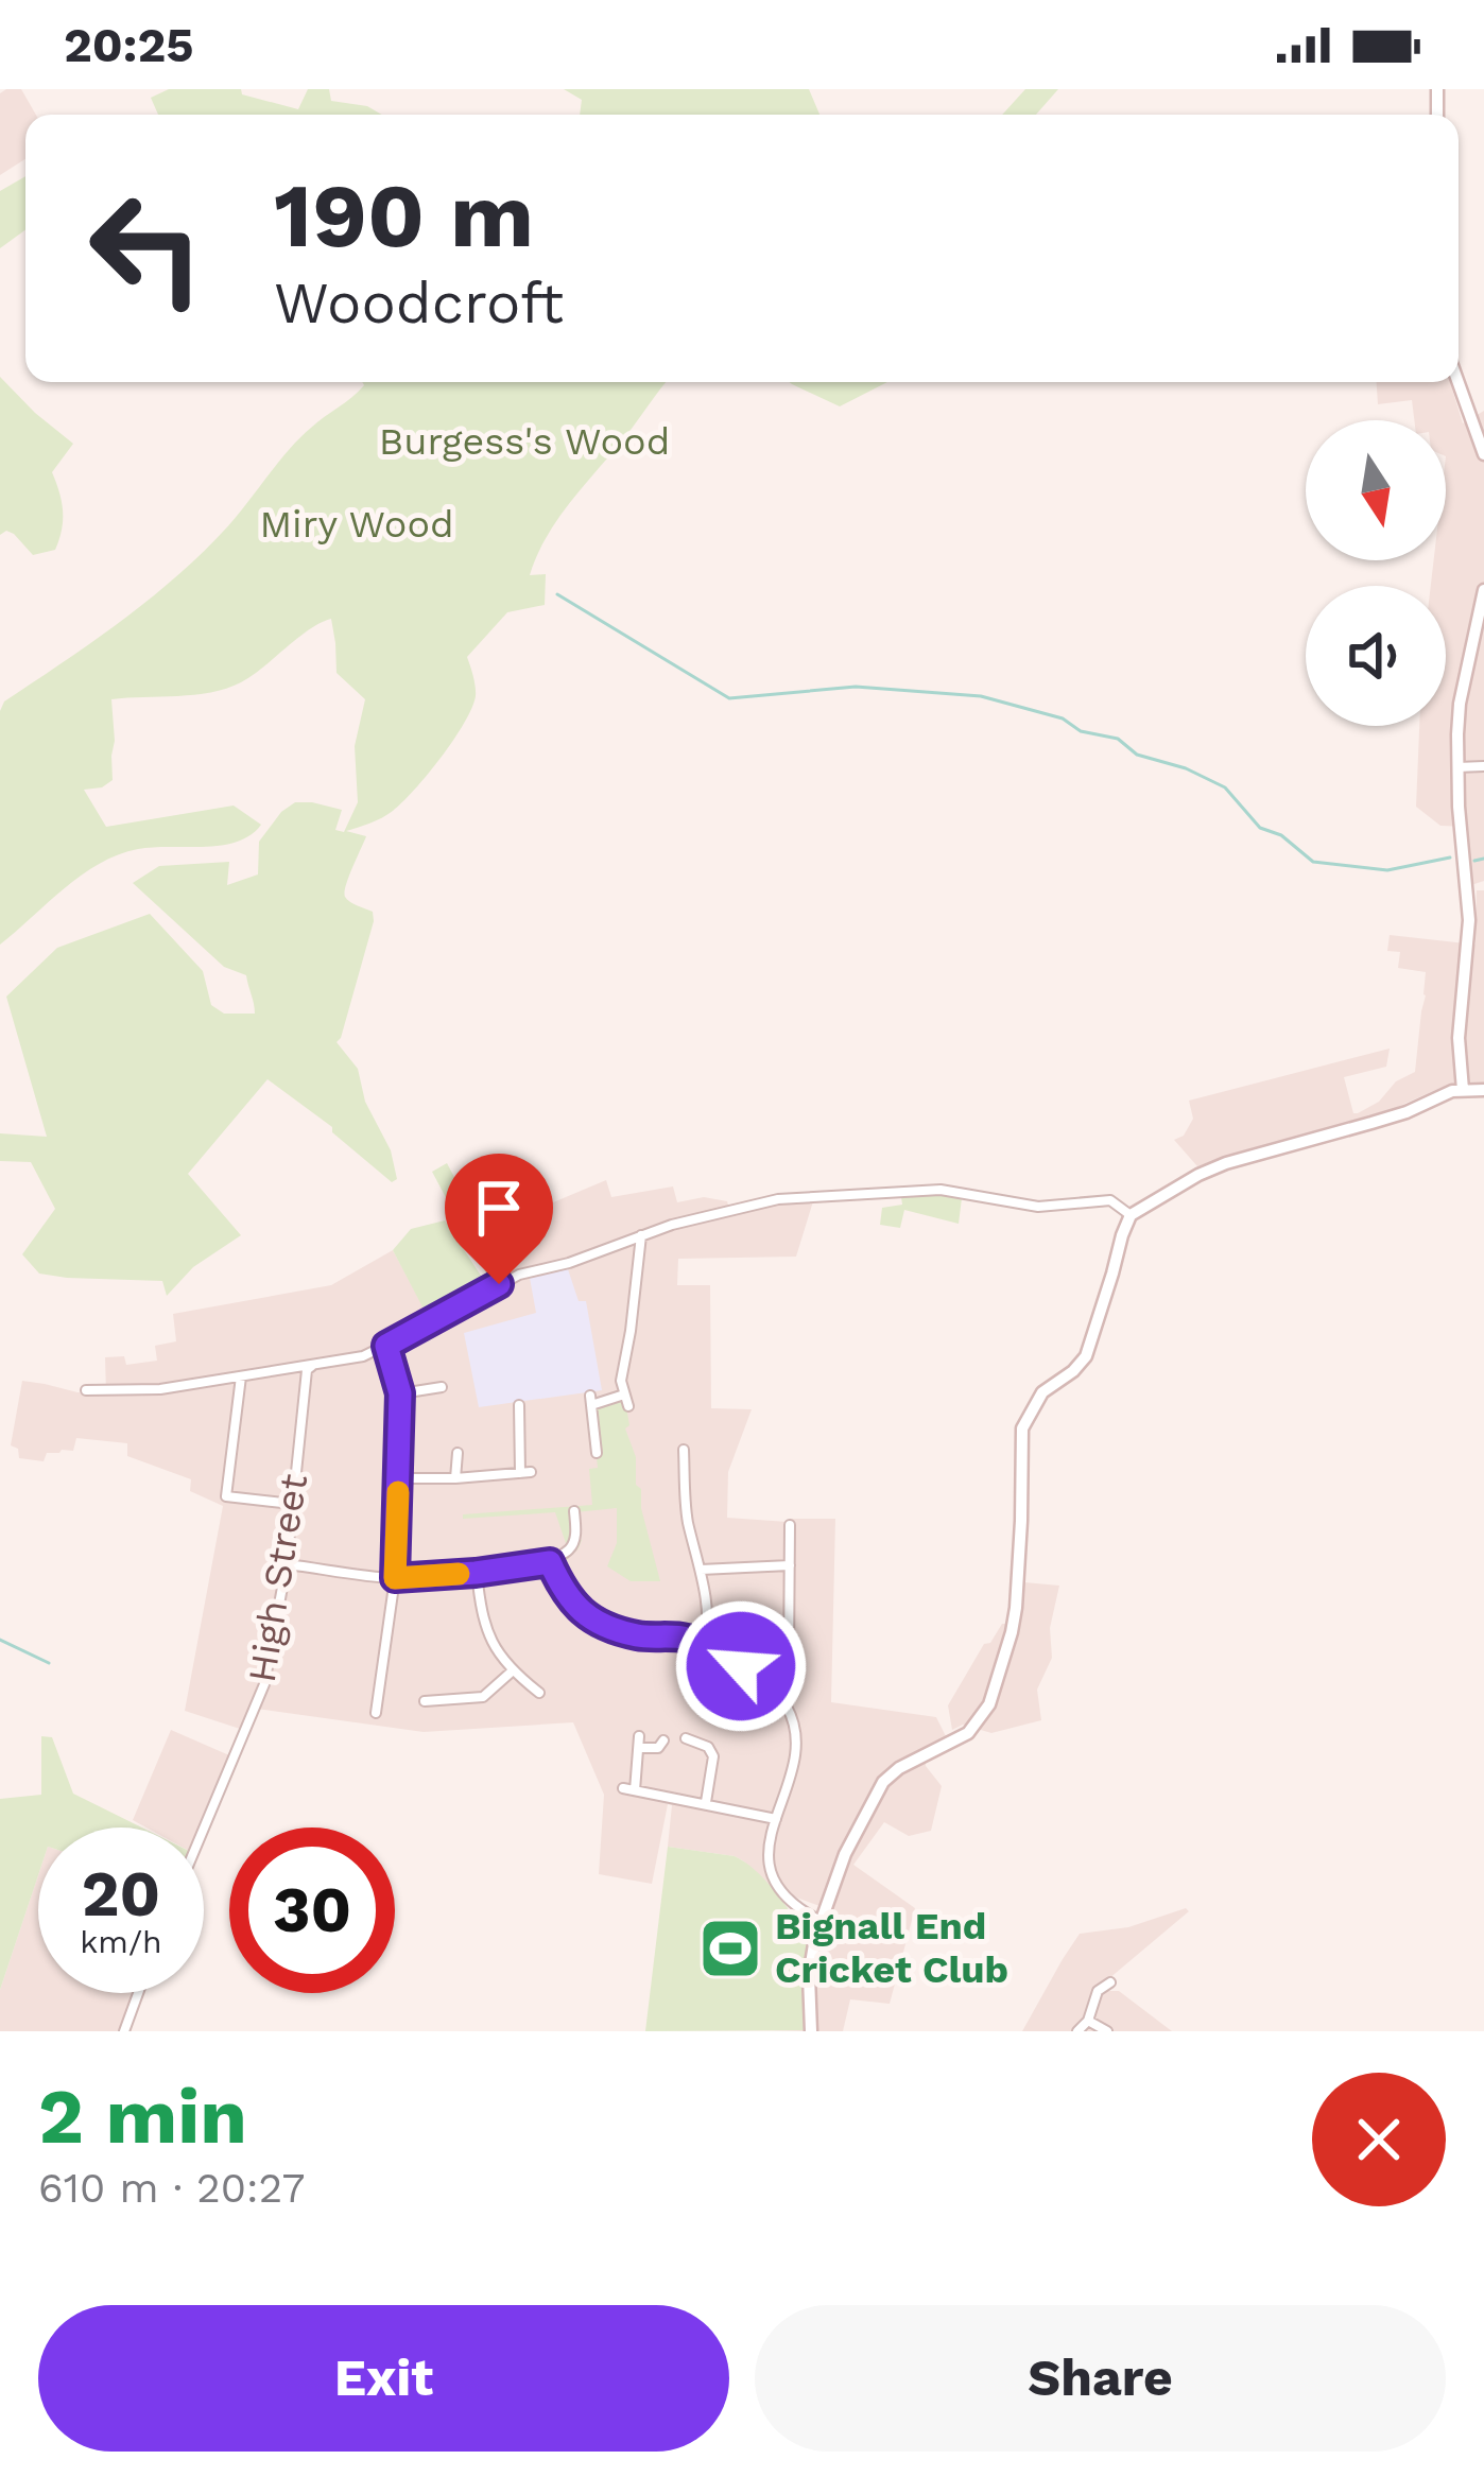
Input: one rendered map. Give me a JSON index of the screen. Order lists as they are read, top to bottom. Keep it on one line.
{"streets":{"street":["High Street"]},"parks":["Burgess's Wood","Miry Wood"],"places":{"sports":["Bignall End Cricket Club"]},"north":"bottom","page":{"status":"20:25","turn":["190 m","Woodcroft"],"speed":"20 km/h","limit":"30","heading":["2 min","610 m · 20:27"],"buttons":["Exit","Share"]}}
